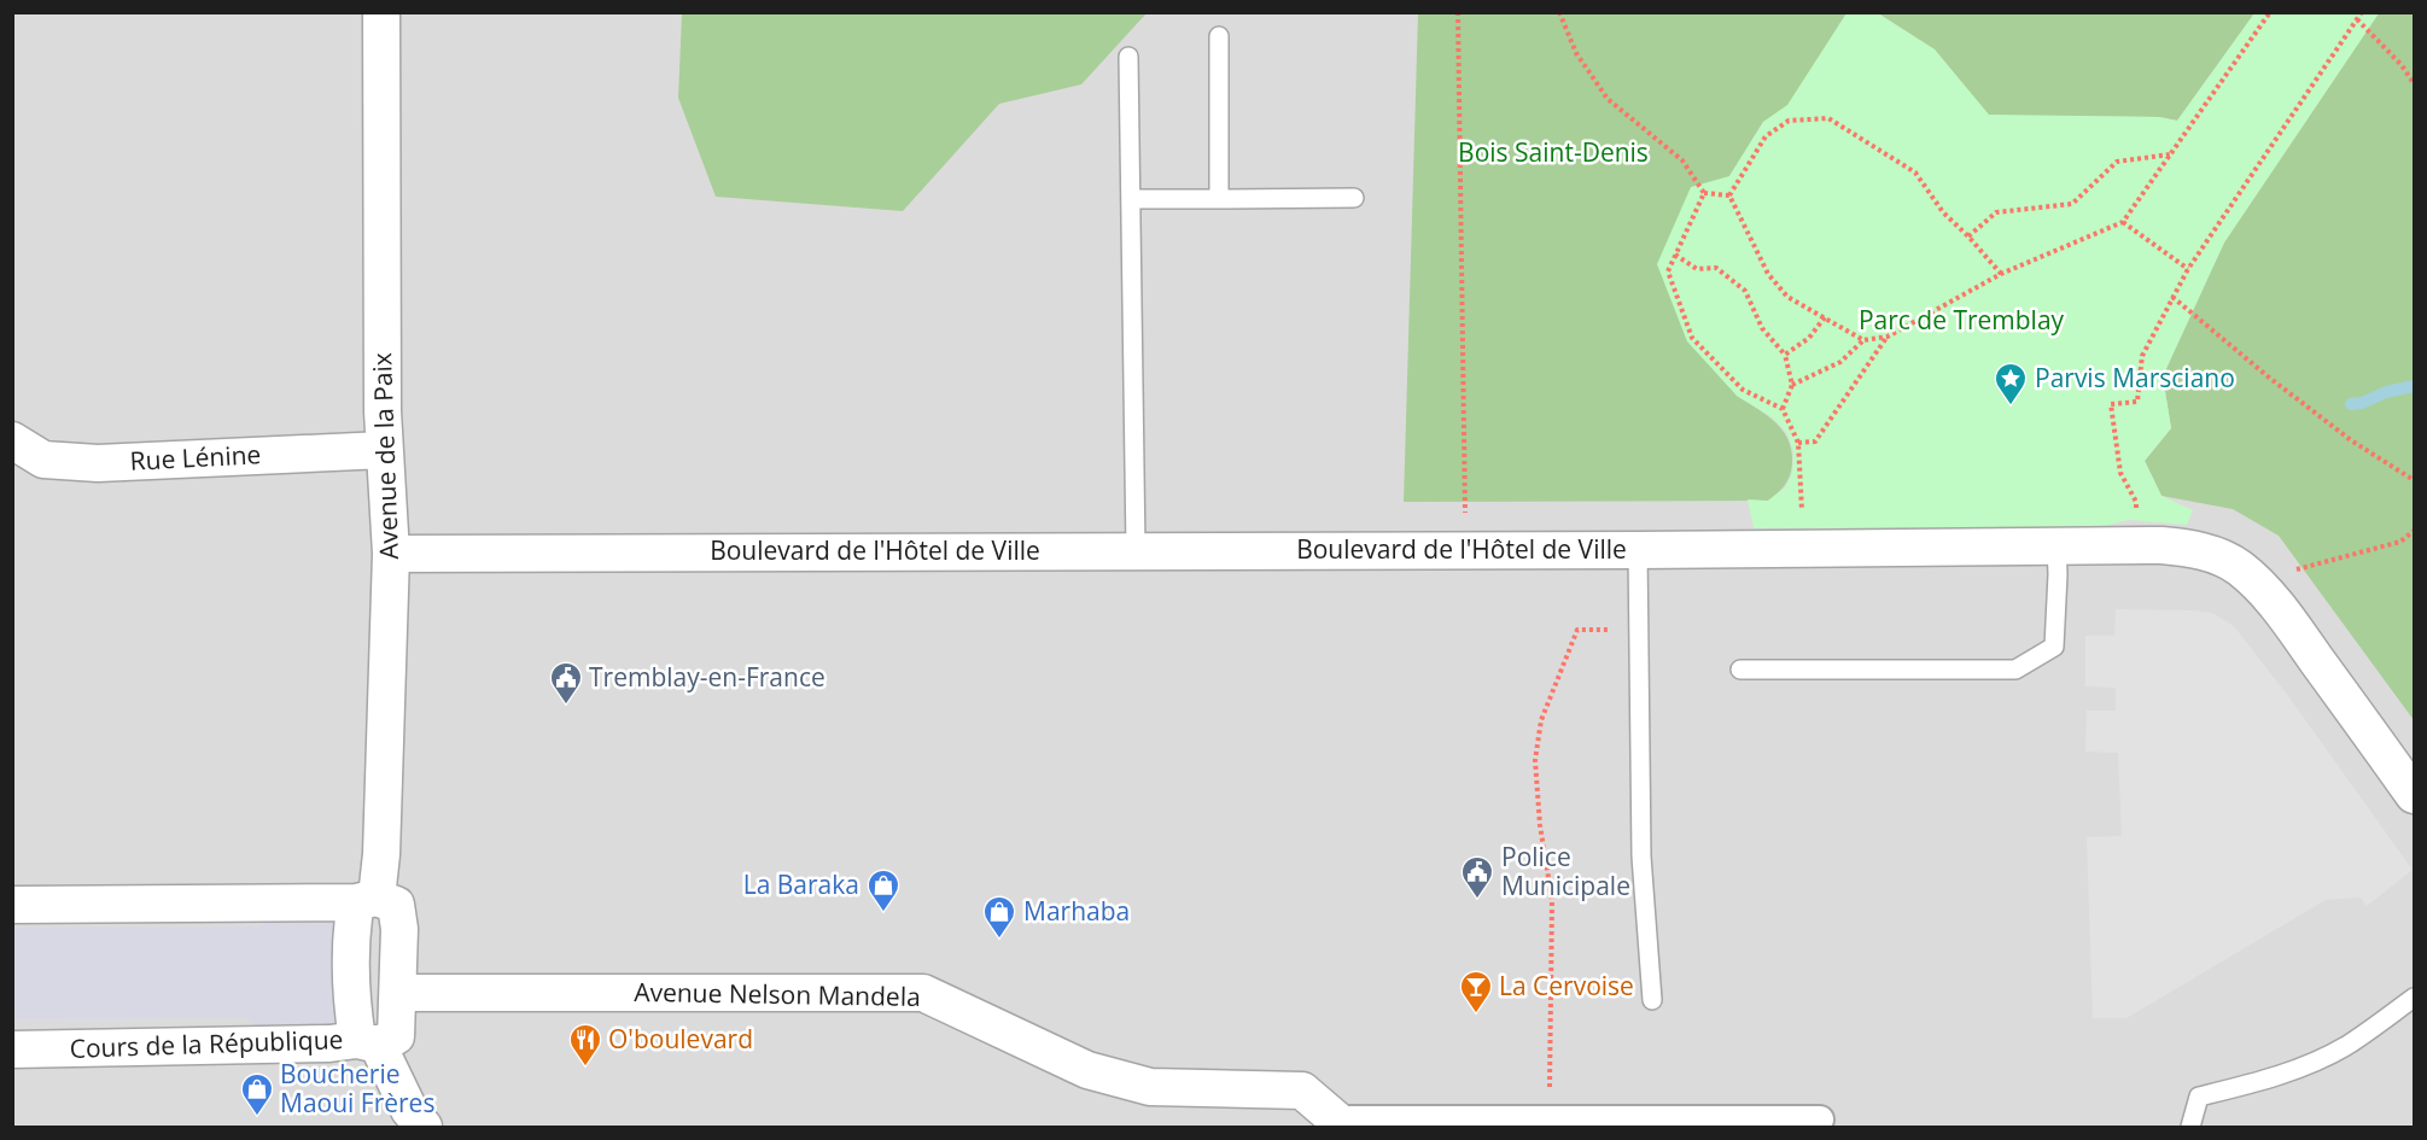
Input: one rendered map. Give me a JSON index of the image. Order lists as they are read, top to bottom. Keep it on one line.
{"streets":{"street":["Avenue de la Paix","Rue Lénine","Boulevard de l'Hôtel de Ville","Avenue Nelson Mandela","Cours de la République"]},"crossings":[["Avenue de la Paix","Rue Lénine"],["Avenue de la Paix","Boulevard de l'Hôtel de Ville"],["Avenue de la Paix","Cours de la République"]],"parks":["Bois Saint-Denis","Parc de Tremblay"],"places":{"place":["Parvis Marsciano"],"public building":["Tremblay-en-France","Police Municipale"],"shop":["La Baraka","Marhaba","Boucherie Maoui Frères"],"bar":["La Cervoise"],"restaurant":["O'boulevard"]}}
